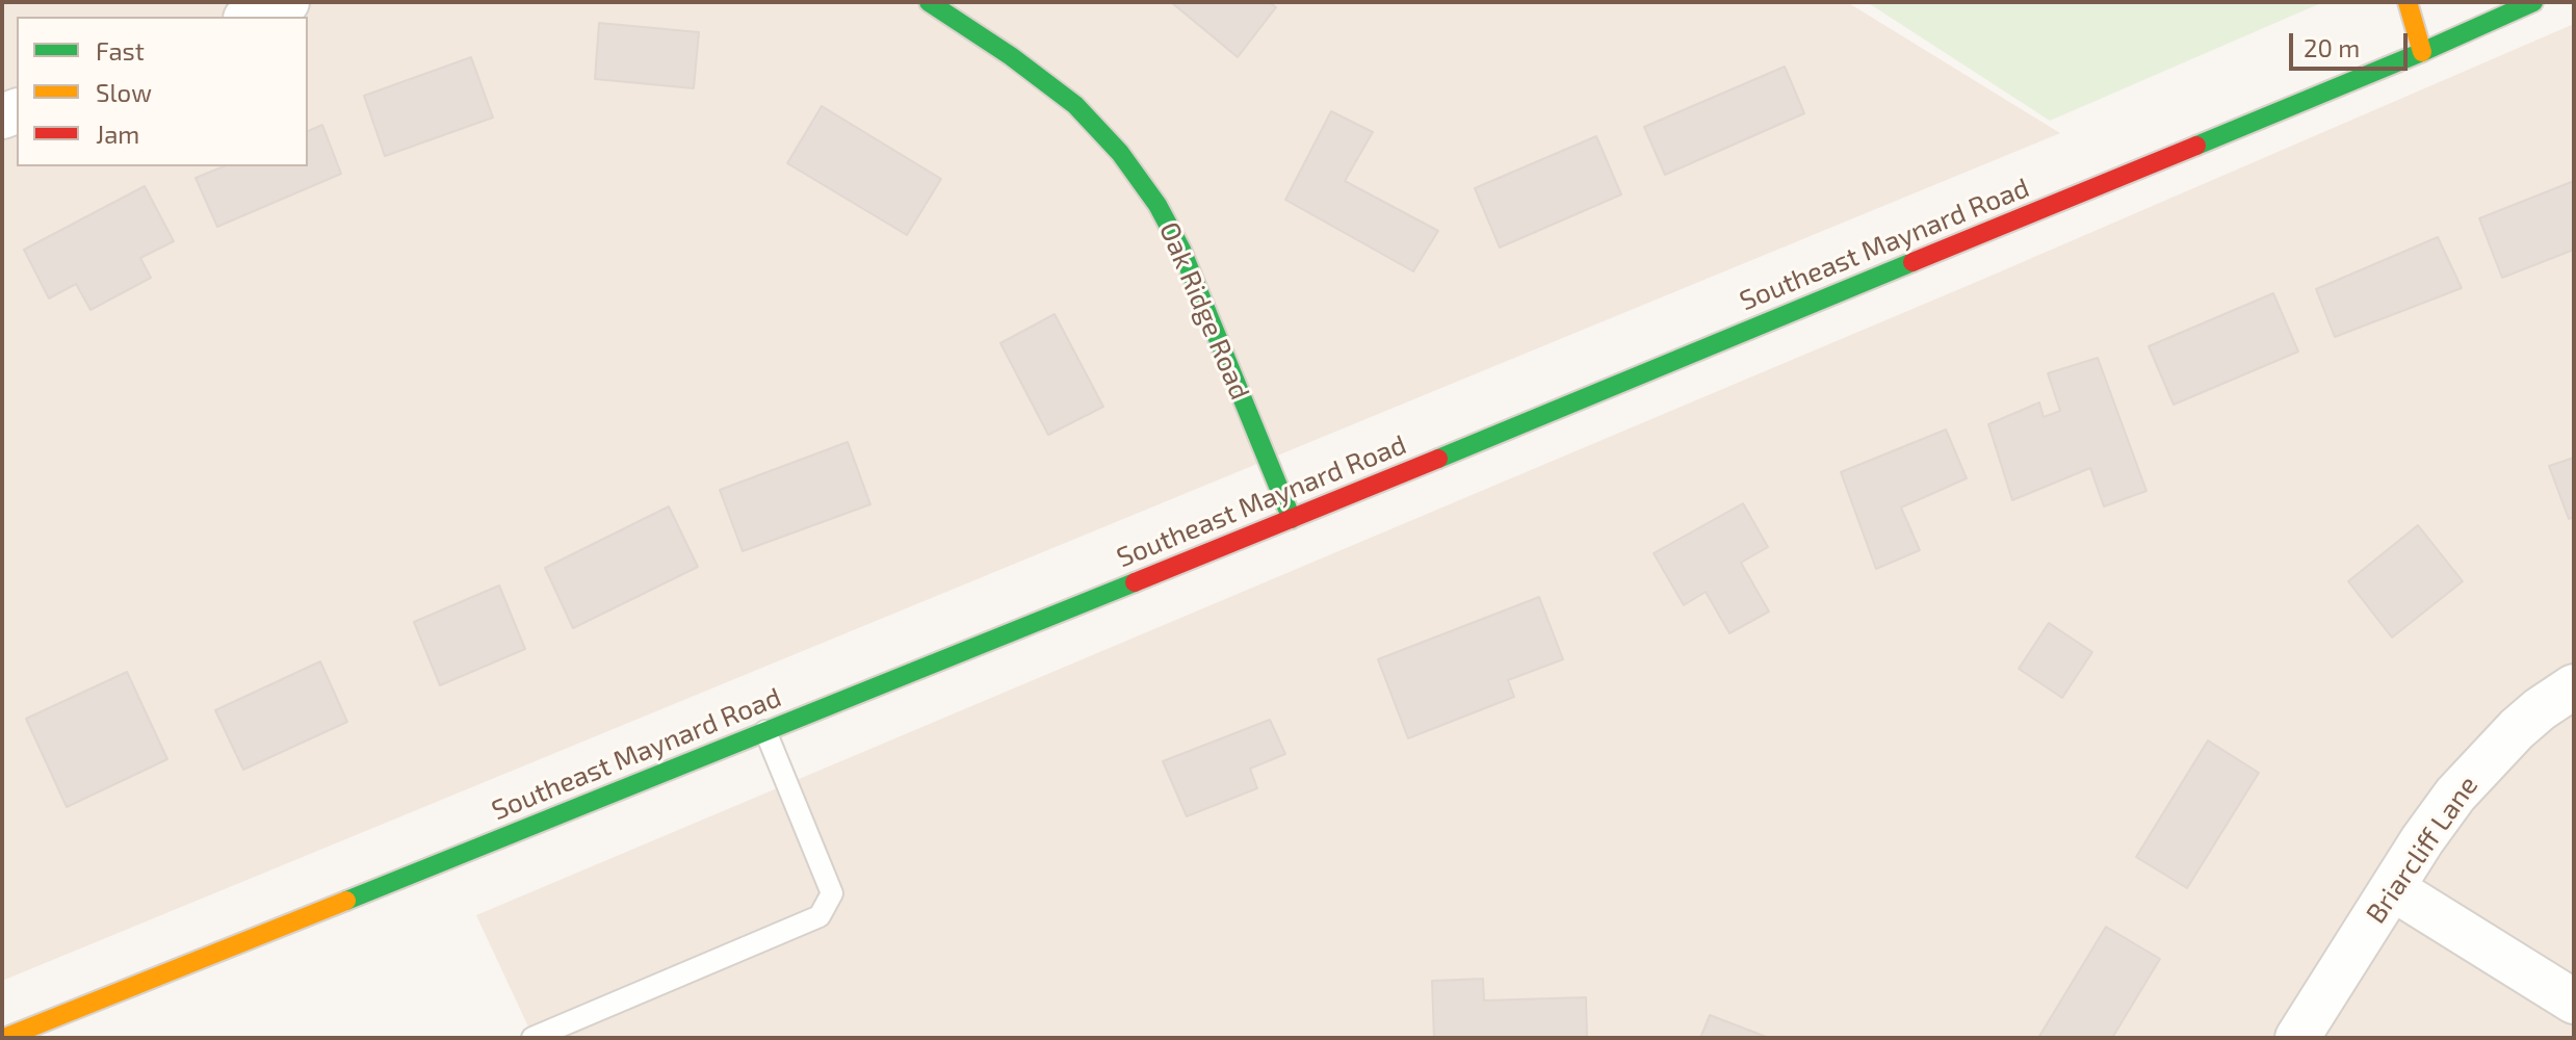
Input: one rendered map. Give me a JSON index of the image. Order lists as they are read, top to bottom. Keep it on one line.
{"streets":{"main road":["Southeast Maynard Road","Oak Ridge Road"],"street":["Briarcliff Lane"]},"crossings":[["Southeast Maynard Road","Oak Ridge Road"]],"legend":["Fast","Slow","Jam"],"scale_bar":"20 m"}
